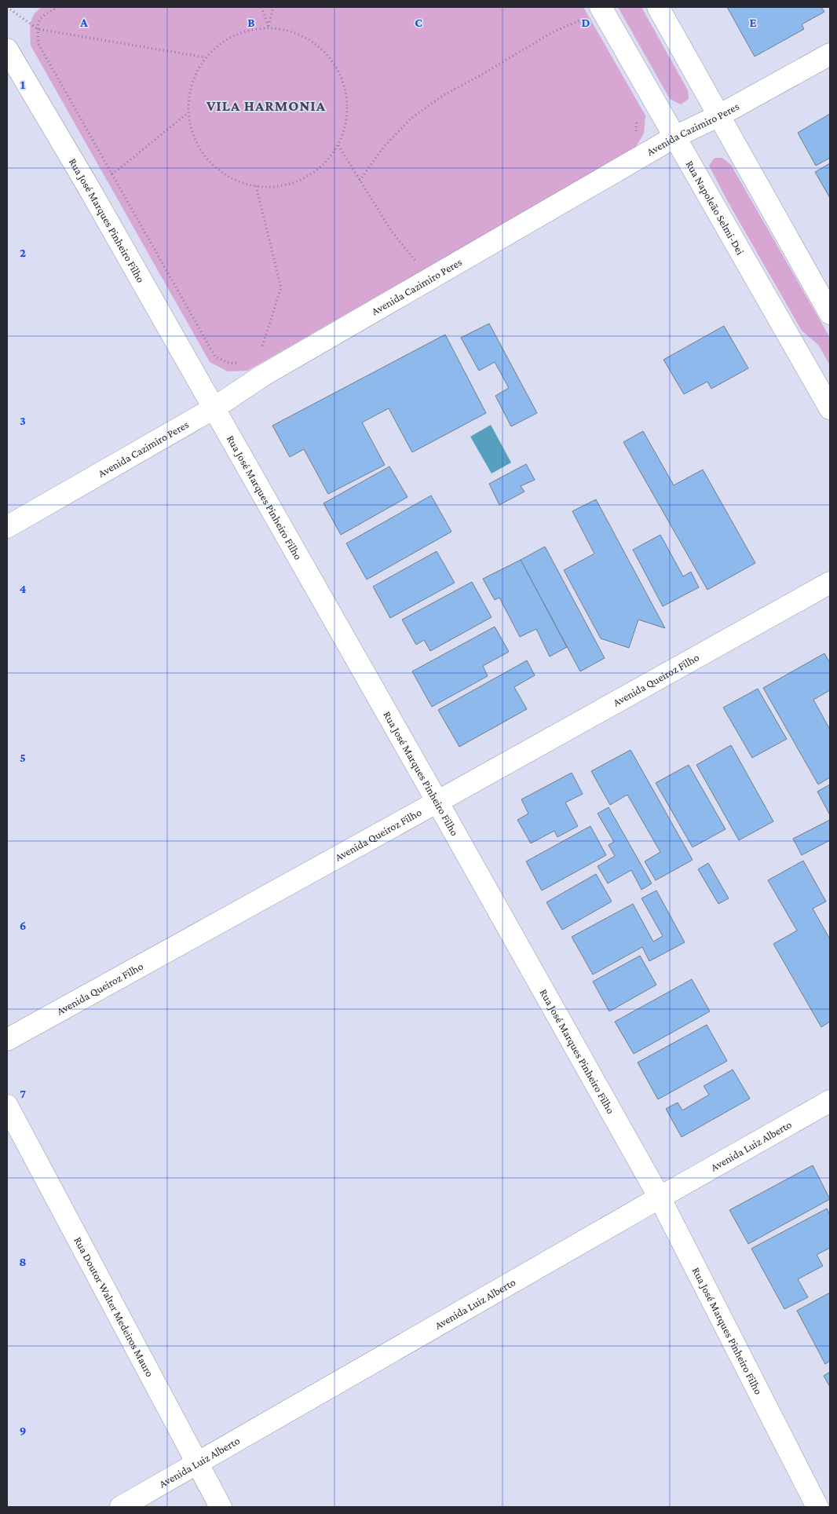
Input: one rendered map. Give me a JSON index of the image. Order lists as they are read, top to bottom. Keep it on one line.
{"streets":{"street":["Avenida Cazimiro Peres","Rua Napoleão Selmi-Dei","Rua José Marques Pinheiro Filho","Avenida Queiroz Filho","Avenida Luiz Alberto","Rua Doutor Walter Medeiros Mauro"]},"crossings":[["Avenida Cazimiro Peres","Rua Napoleão Selmi-Dei"],["Avenida Cazimiro Peres","Rua José Marques Pinheiro Filho"],["Rua José Marques Pinheiro Filho","Avenida Queiroz Filho"],["Rua José Marques Pinheiro Filho","Avenida Luiz Alberto"],["Avenida Luiz Alberto","Rua Doutor Walter Medeiros Mauro"]],"districts":["VILA HARMONIA"],"grid":{"columns":["A","B","C","D","E"],"rows":["1","2","3","4","5","6","7","8","9"]}}
